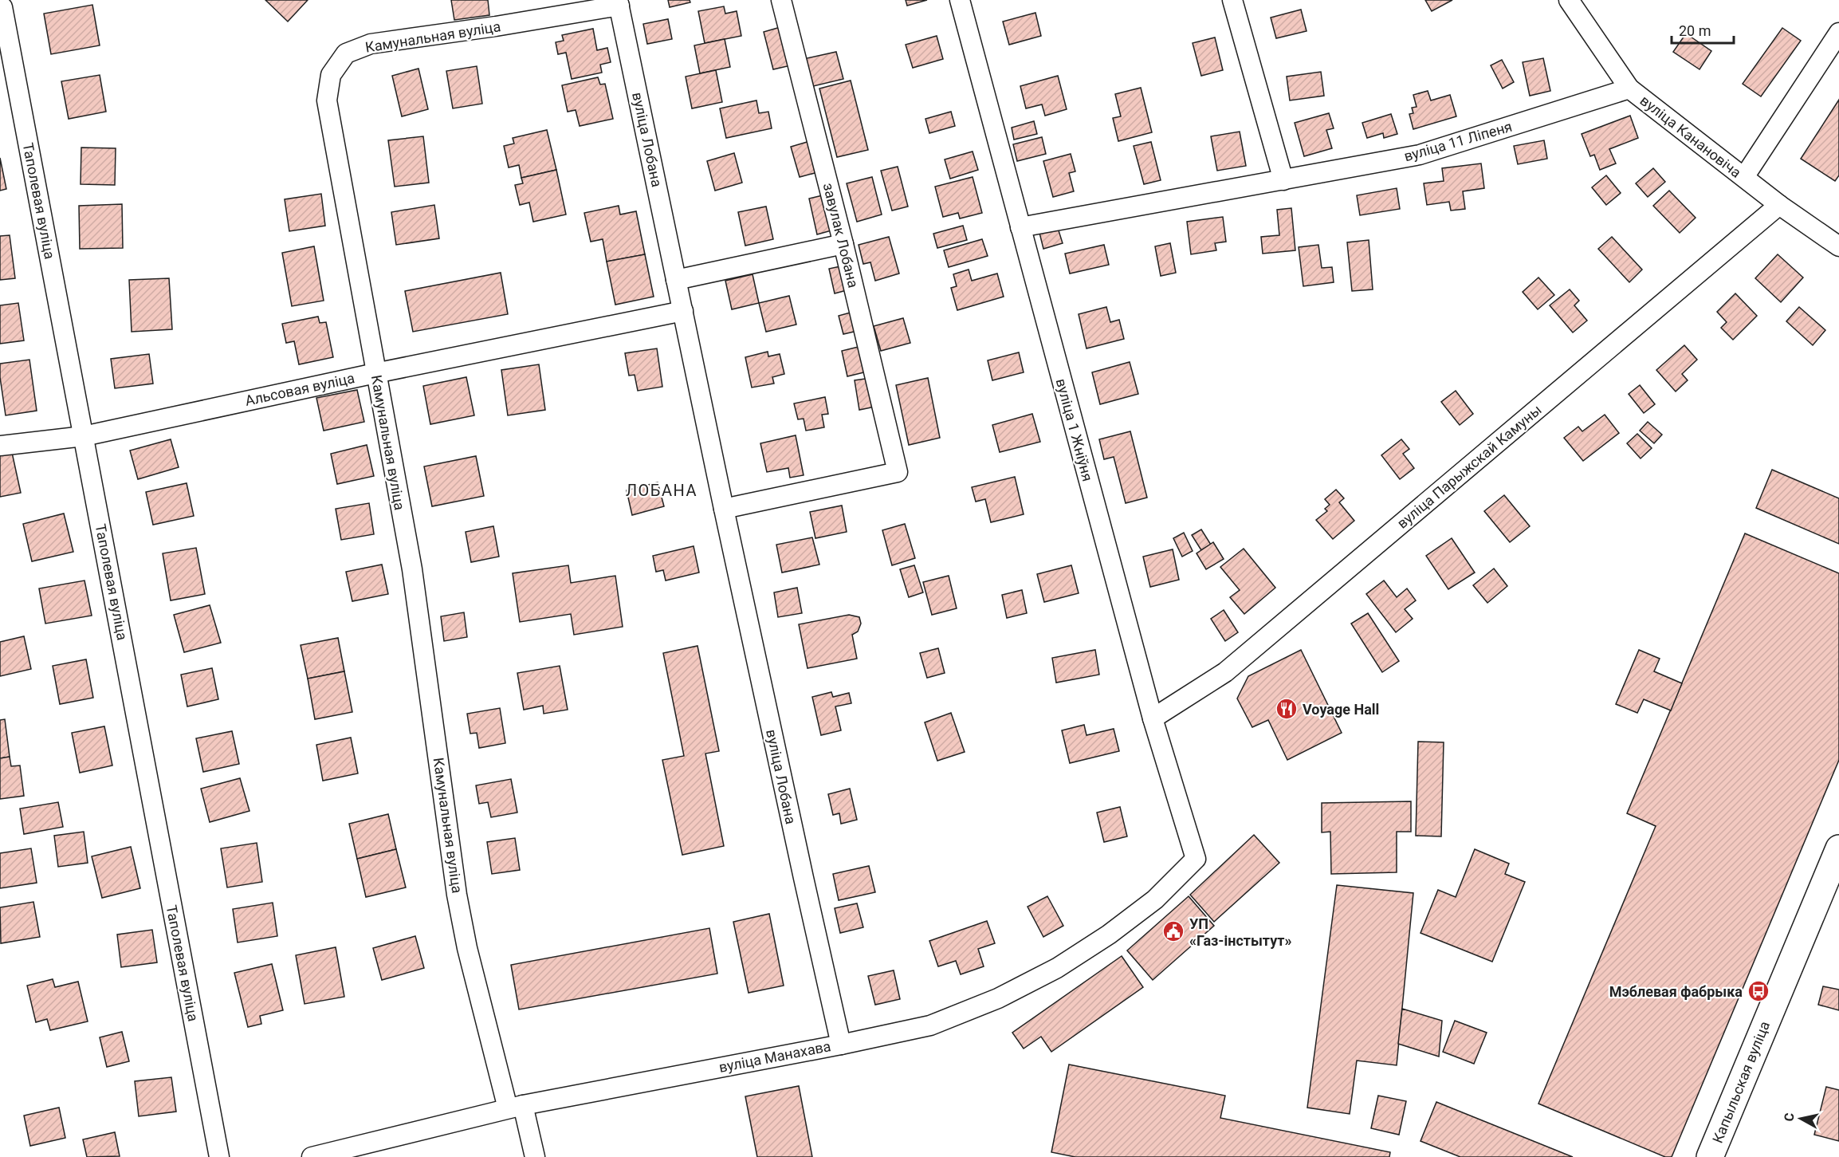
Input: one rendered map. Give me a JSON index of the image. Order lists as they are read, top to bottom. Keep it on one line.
{"streets":{"main road":["Капыльская вуліца"],"street":["Камунальная вуліца","вуліца Канановіча","вуліца Лобана","вуліца 11 Ліпеня","Таполевая вуліца","завулак Лобана","Альсовая вуліца","вуліца 1 Жніўня","вуліца Парыжскай Камуны","вуліца Манахава"]},"crossings":[["Камунальная вуліца","вуліца Лобана"],["Камунальная вуліца","Альсовая вуліца"],["Камунальная вуліца","вуліца Манахава"],["вуліца Канановіча","вуліца 11 Ліпеня"],["вуліца Канановіча","вуліца Парыжскай Камуны"],["вуліца Лобана","завулак Лобана"],["вуліца Лобана","Альсовая вуліца"],["вуліца Лобана","вуліца Манахава"],["вуліца 11 Ліпеня","вуліца 1 Жніўня"],["Таполевая вуліца","Альсовая вуліца"],["вуліца 1 Жніўня","вуліца Парыжскай Камуны"],["вуліца 1 Жніўня","вуліца Манахава"]],"districts":["ЛОБАНА"],"places":{"restaurant":["Voyage Hall"],"public building":["УП «Газ-інстытут»"],"bus stop":["Мэблевая фабрыка"]},"scale_bar":"20 m","north":"left"}
